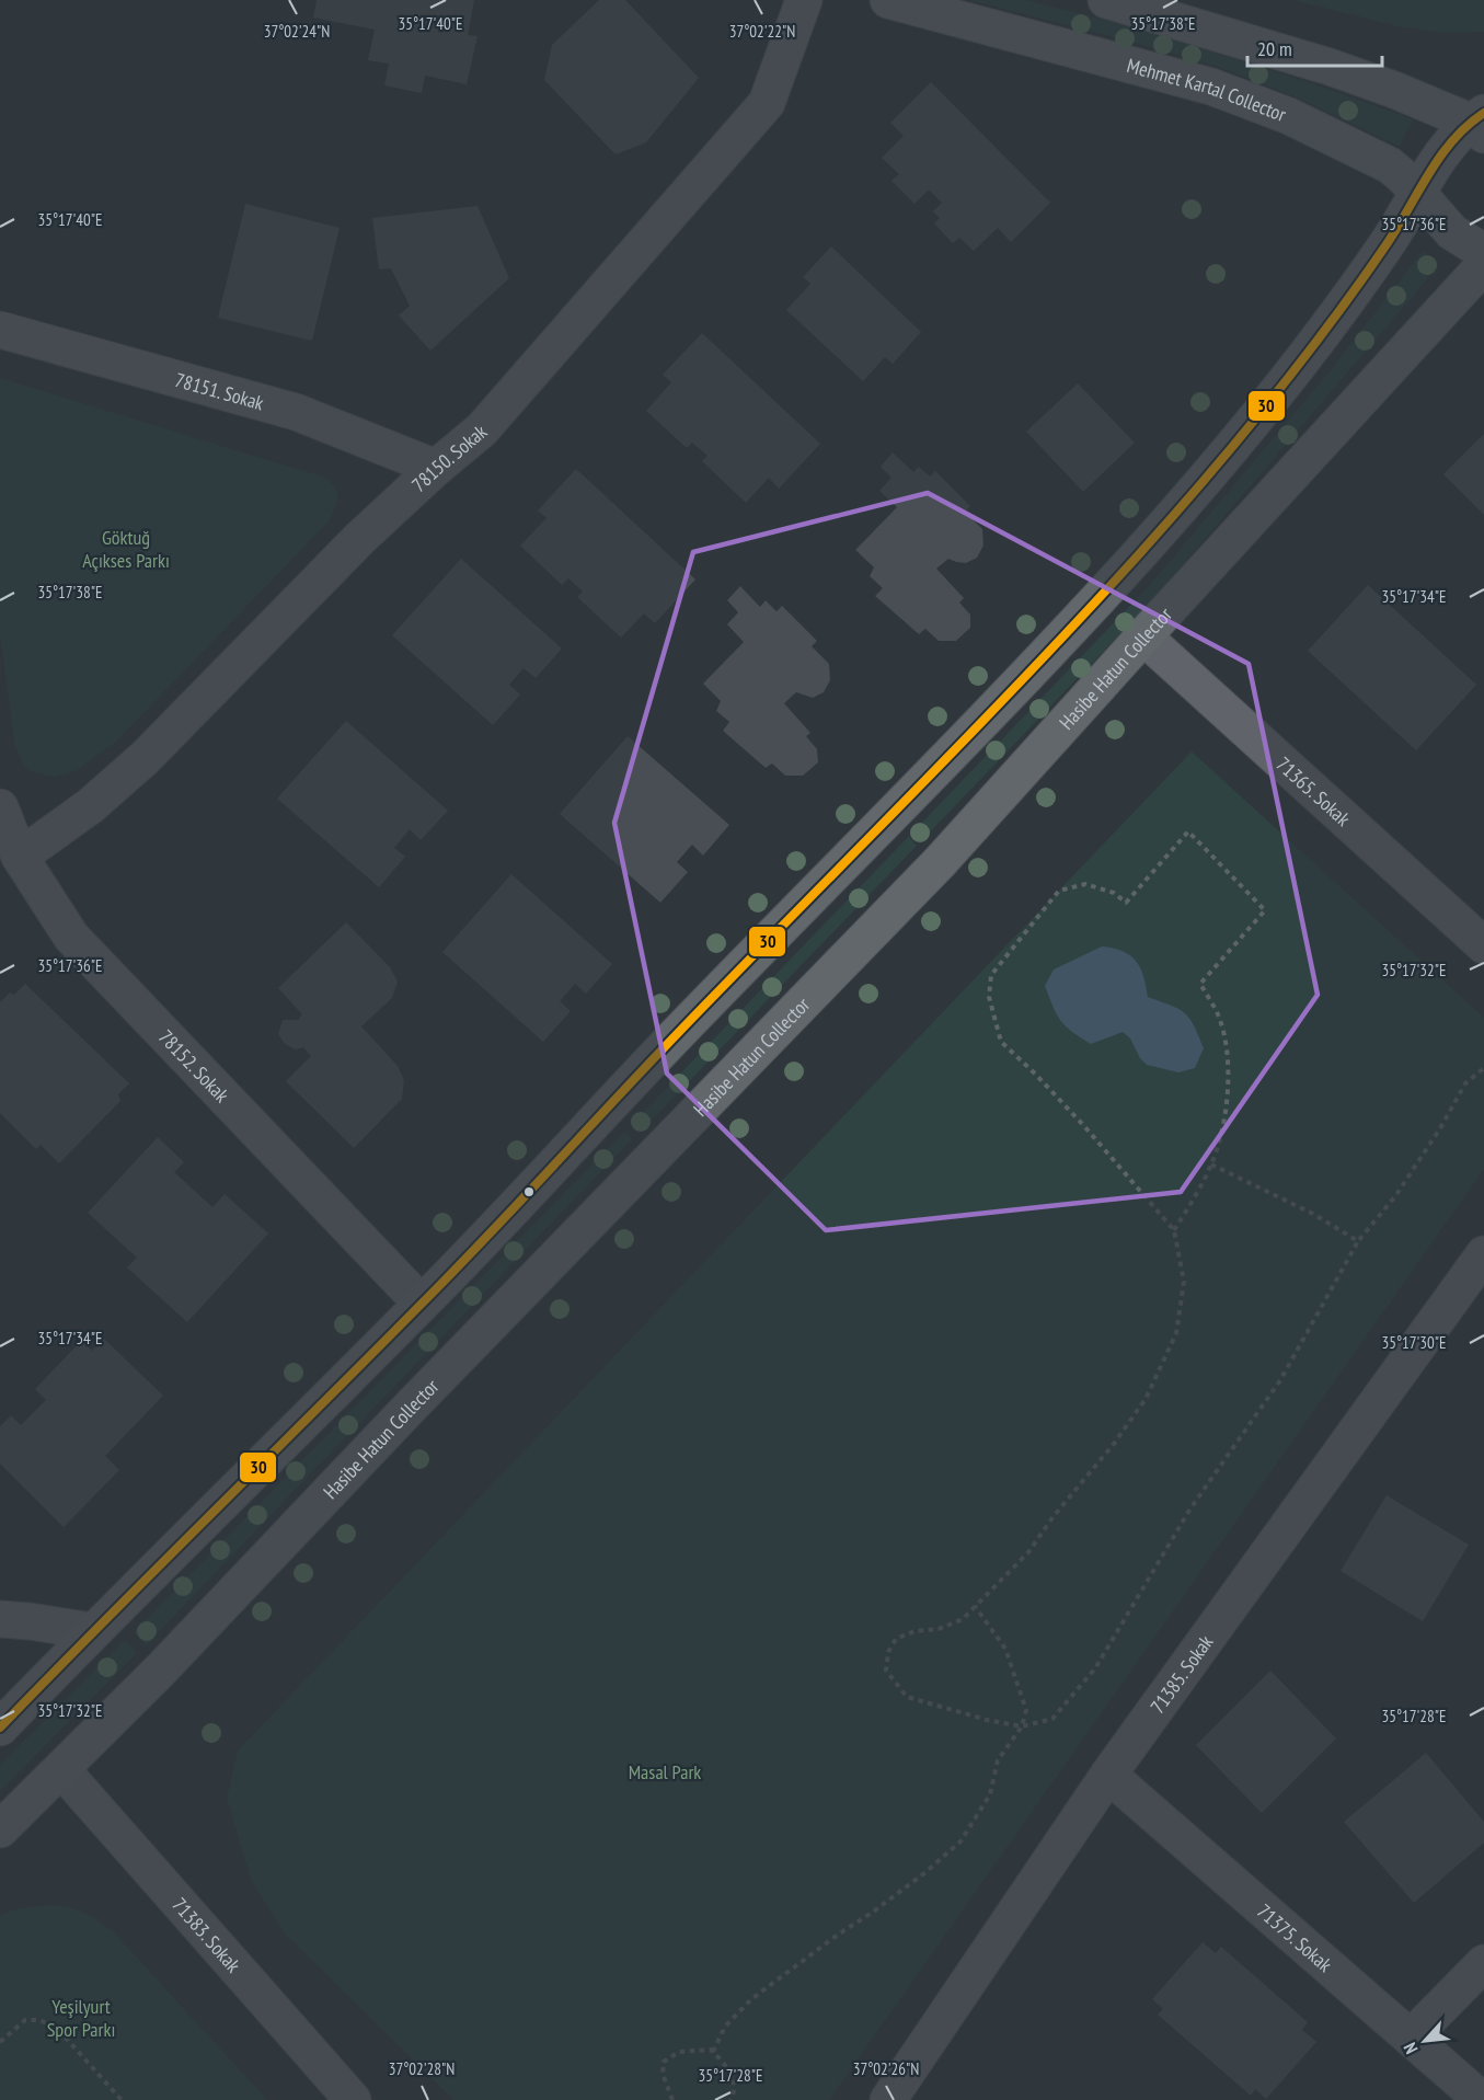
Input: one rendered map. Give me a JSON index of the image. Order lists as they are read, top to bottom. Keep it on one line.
{"streets":{"main road":["Mehmet Kartal Collector","Hasibe Hatun Collector"],"street":["78151. Sokak","78150. Sokak","71365. Sokak","78152. Sokak","71385. Sokak","71383. Sokak","71375. Sokak"]},"crossings":[["78151. Sokak","78150. Sokak"],["78150. Sokak","78152. Sokak"],["Hasibe Hatun Collector","71365. Sokak"],["Hasibe Hatun Collector","71383. Sokak"],["71385. Sokak","71375. Sokak"]],"parks":["Göktuğ Açıkses Parkı","Masal Park","Yeşilyurt Spor Parkı"],"lines":["transit line 30"],"scale_bar":"20 m","north":"bottom left","coordinates":["35°17'38\"E","35°17'40\"E","37°02'24\"N","37°02'22\"N","35°17'36\"E","35°17'34\"E","35°17'32\"E","35°17'30\"E","35°17'28\"E","37°02'28\"N","37°02'26\"N"]}
